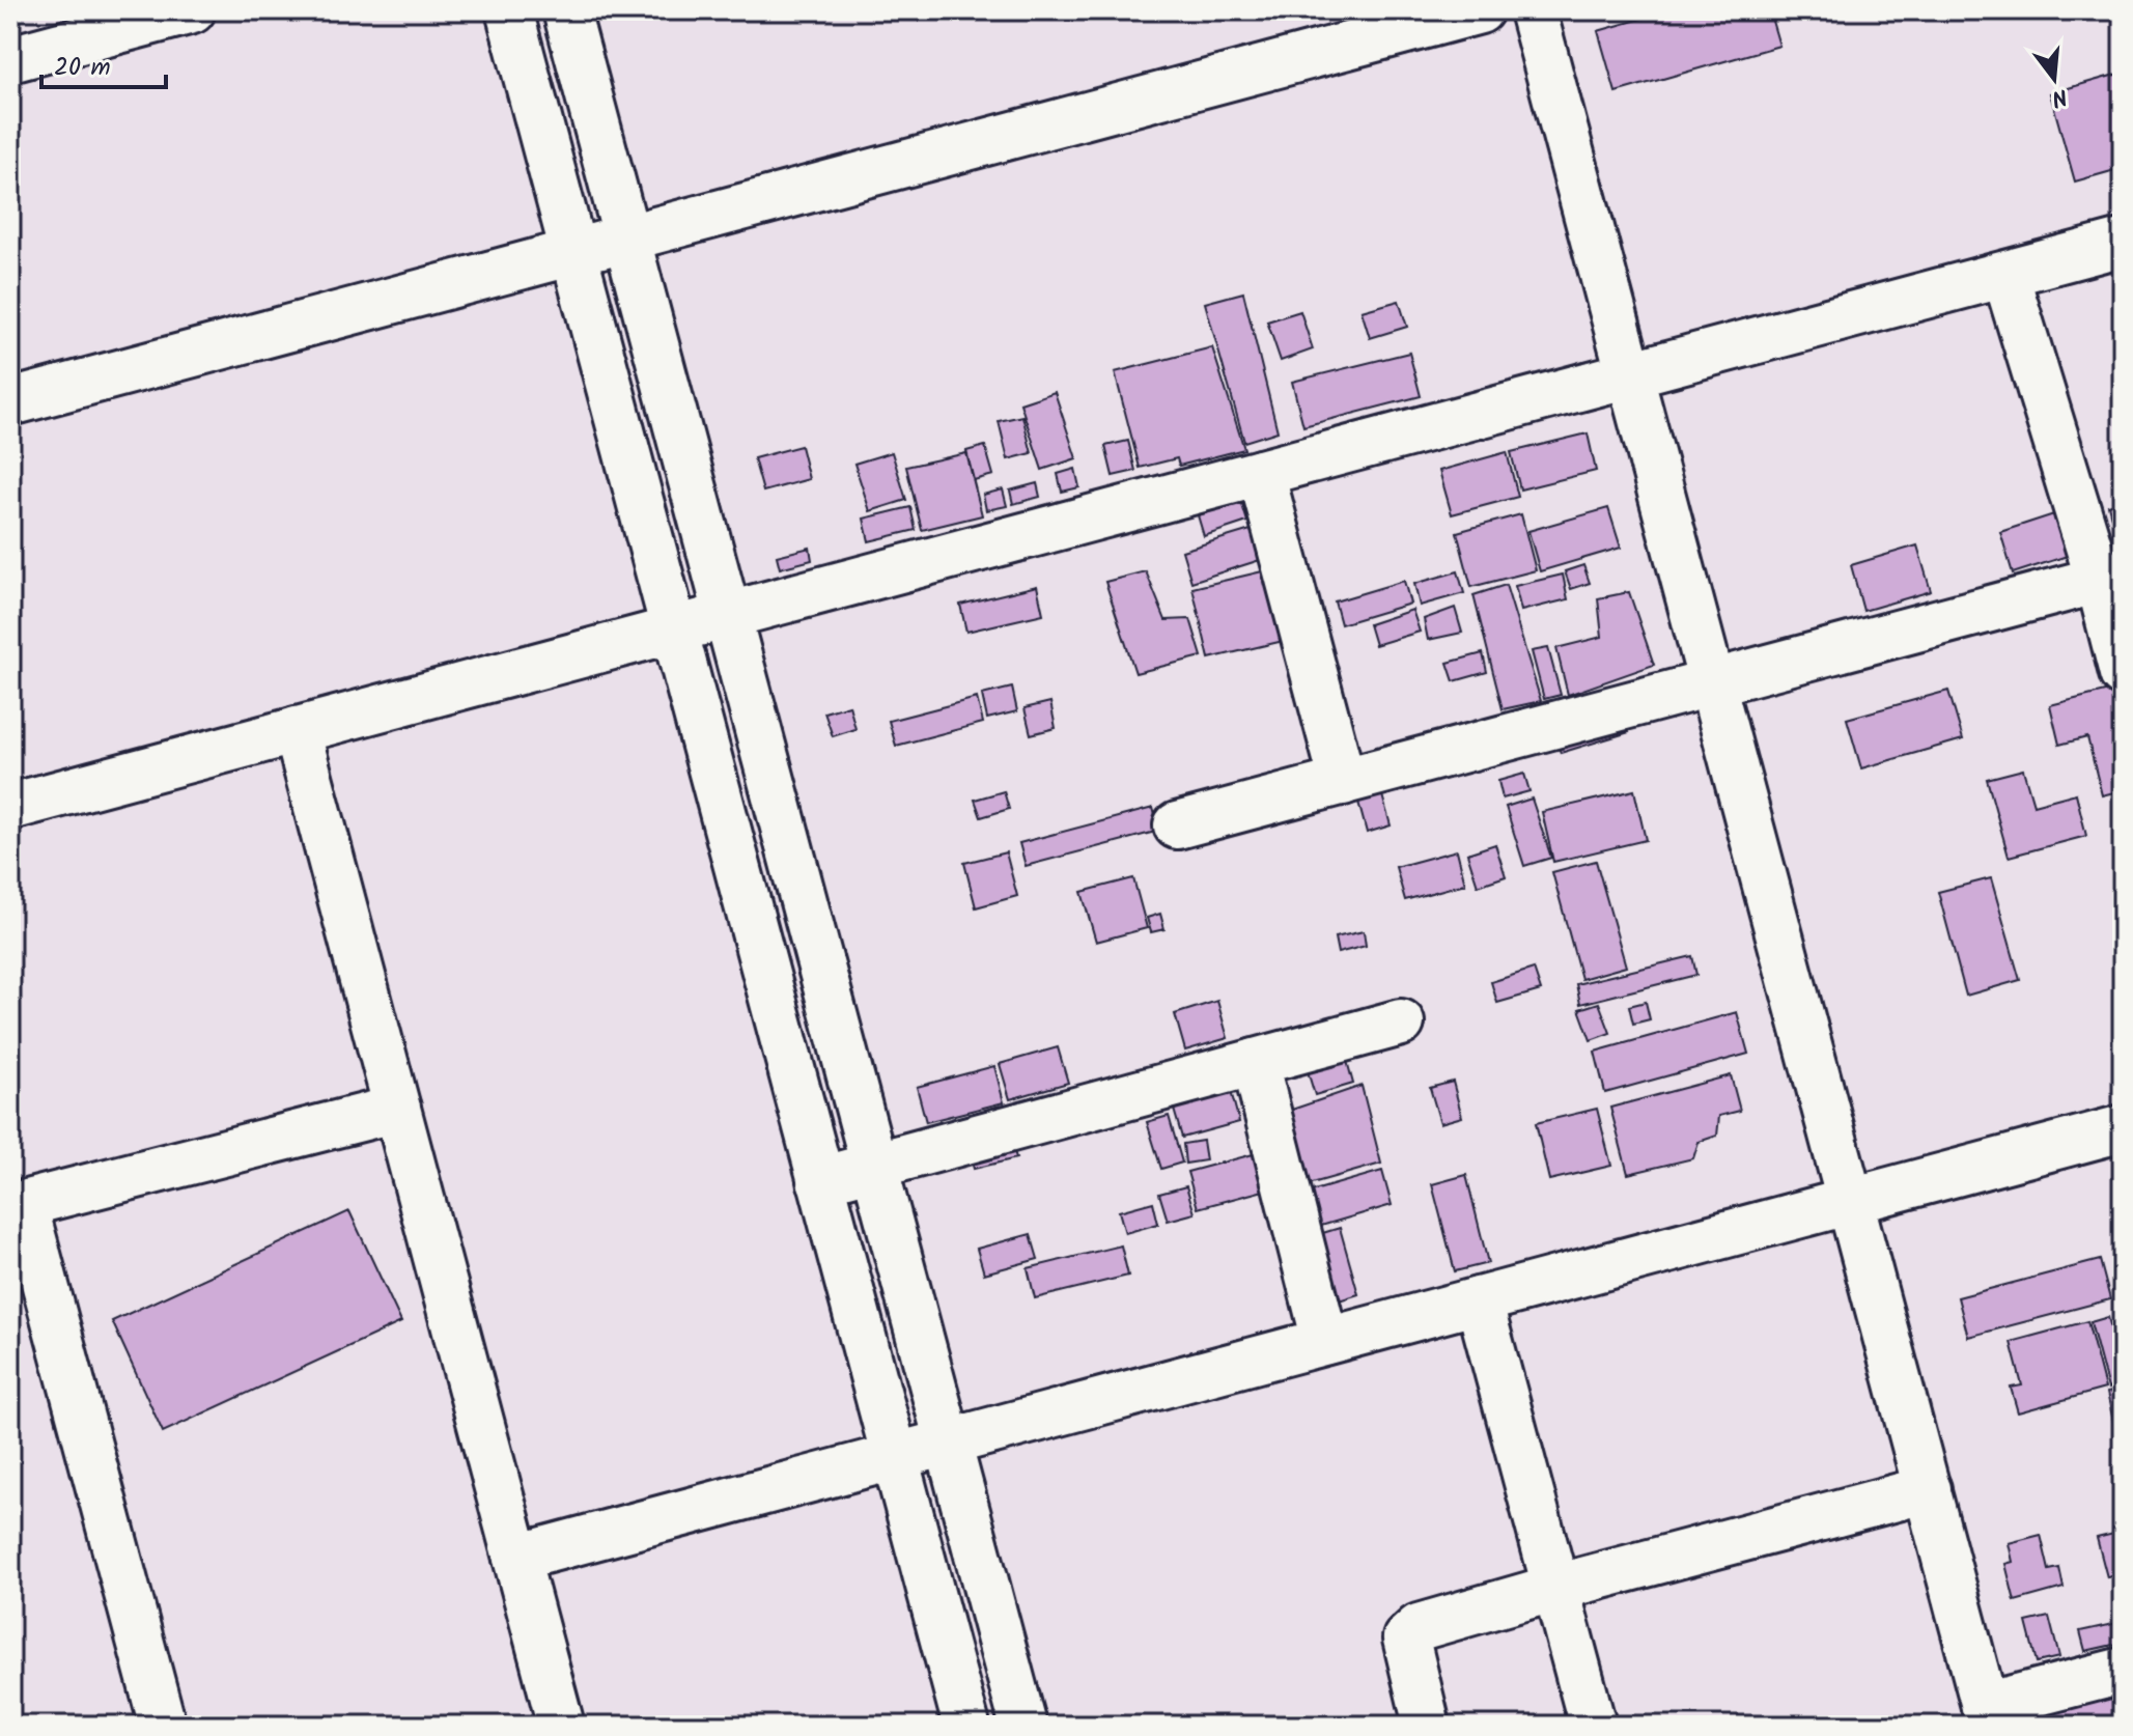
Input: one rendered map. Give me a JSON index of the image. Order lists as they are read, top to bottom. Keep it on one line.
{"scale_bar":"20 m","north":"bottom"}
